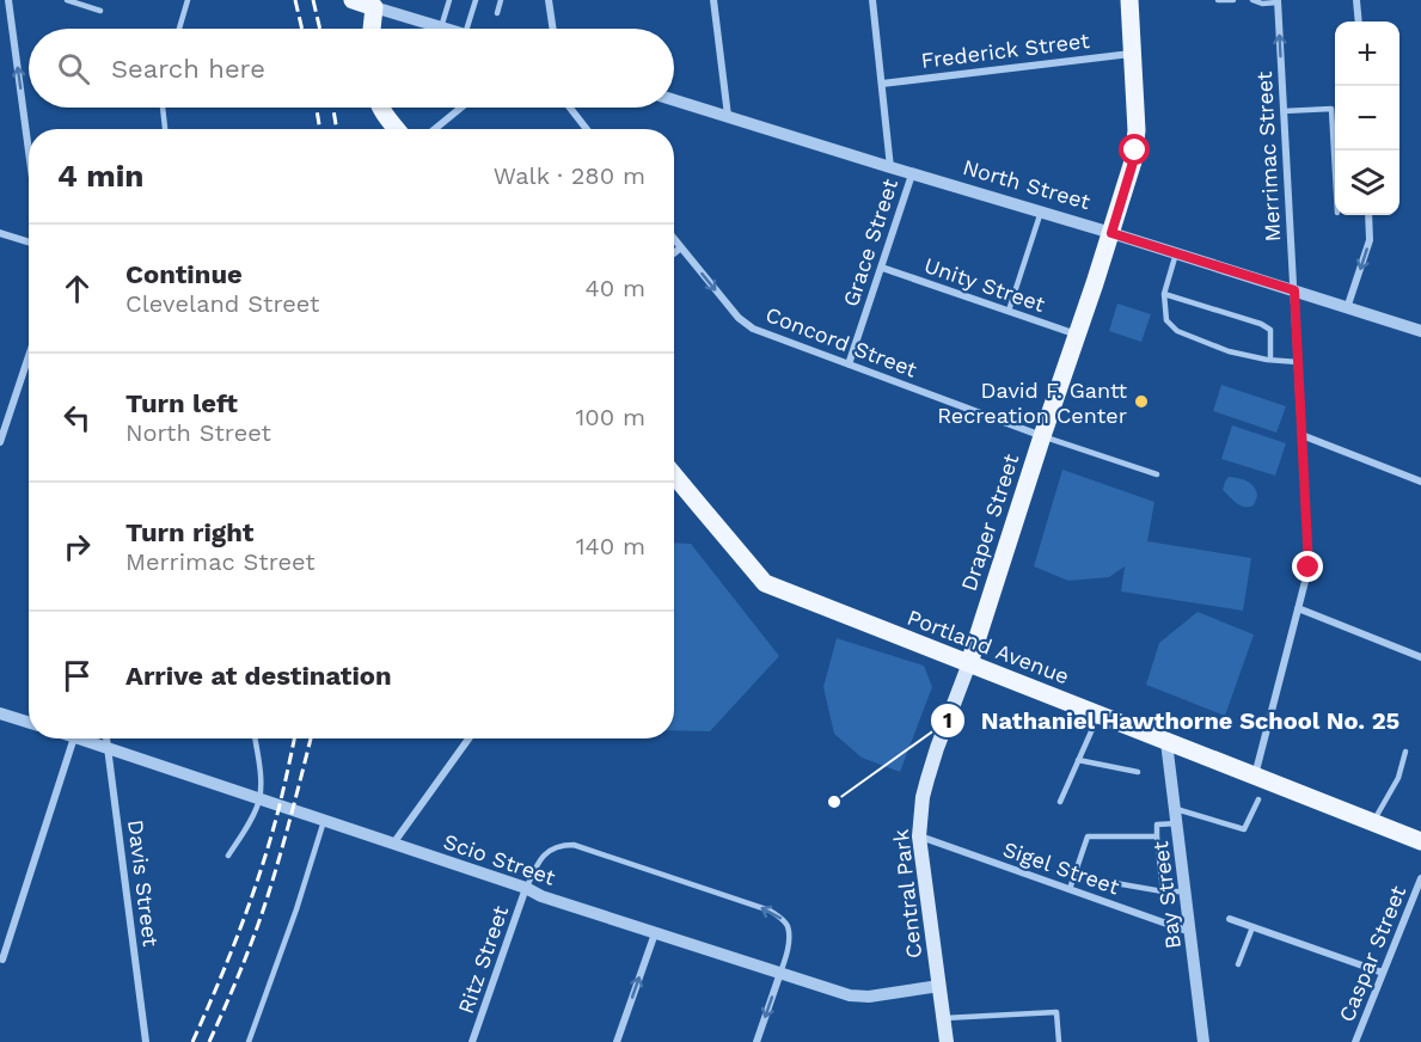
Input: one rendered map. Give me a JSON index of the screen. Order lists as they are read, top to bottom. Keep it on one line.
{"streets":{"main road":["Draper Street","Portland Avenue","Central Park"],"street":["Frederick Street","Merrimac Street","North Street","Grace Street","Unity Street","Concord Street","Scio Street","Sigel Street","Davis Street","Bay Street","Caspar Street","Ritz Street"]},"crossings":[["Frederick Street","Draper Street"],["Merrimac Street","North Street"],["Merrimac Street","Portland Avenue"],["North Street","Grace Street"],["North Street","Draper Street"],["Grace Street","Unity Street"],["Grace Street","Concord Street"],["Unity Street","Draper Street"],["Concord Street","Draper Street"],["Draper Street","Portland Avenue"],["Draper Street","Central Park"],["Portland Avenue","Central Park"],["Portland Avenue","Bay Street"],["Scio Street","Davis Street"],["Scio Street","Central Park"],["Scio Street","Ritz Street"],["Sigel Street","Central Park"],["Sigel Street","Bay Street"]],"one_way":["Concord Street"],"places":["David F. Gantt Recreation Center","Nathaniel Hawthorne School No. 25"],"page":{"map_buttons":["+","−"],"search":"Search here","heading":["4 min","Walk · 280 m"],"list":[["Continue","Cleveland Street","40 m"],["Turn left","North Street","100 m"],["Turn right","Merrimac Street","140 m"],"Arrive at destination"]}}
